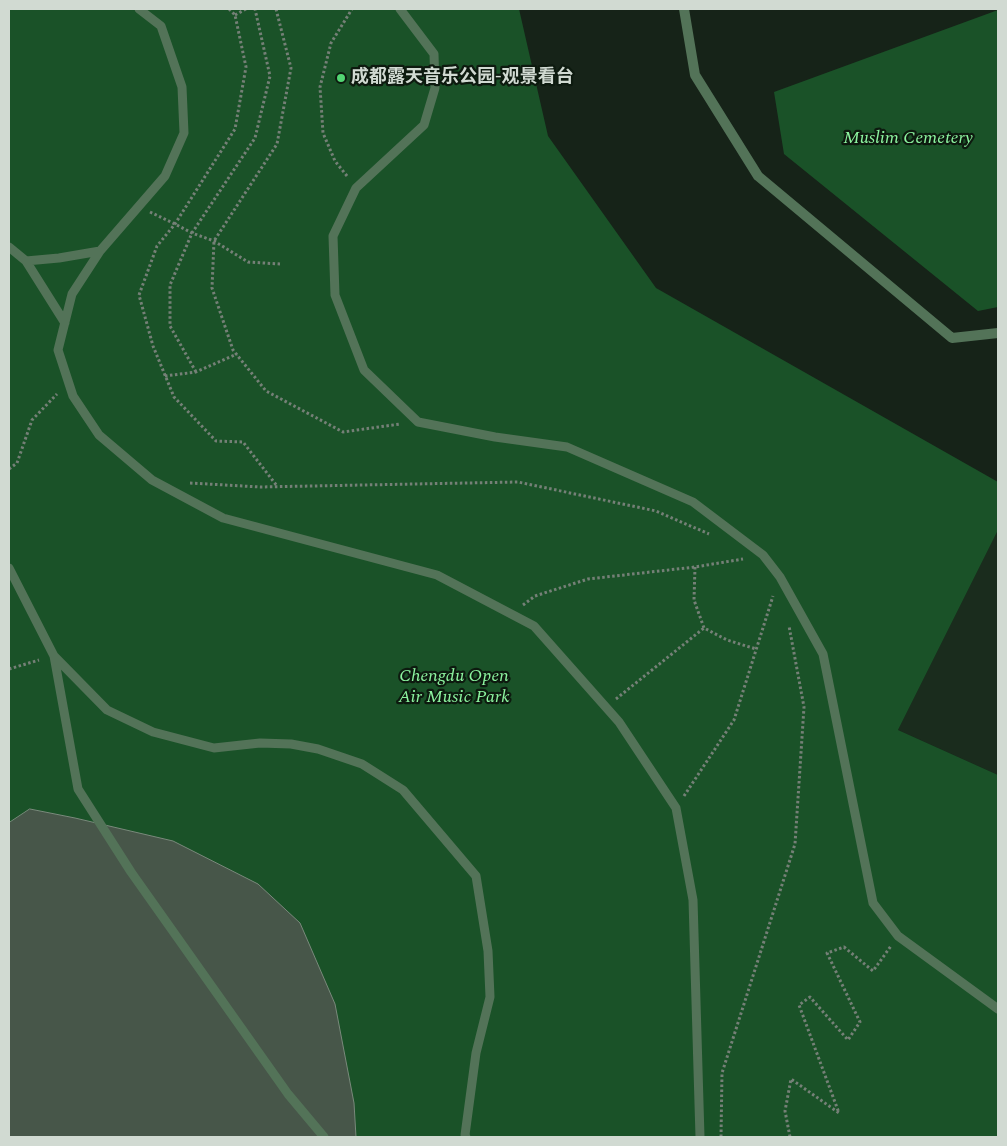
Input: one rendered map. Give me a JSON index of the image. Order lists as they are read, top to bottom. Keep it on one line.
{"parks":["Muslim Cemetery","Chengdu Open Air Music Park"],"places":["成都露天音乐公园-观景看台"]}
